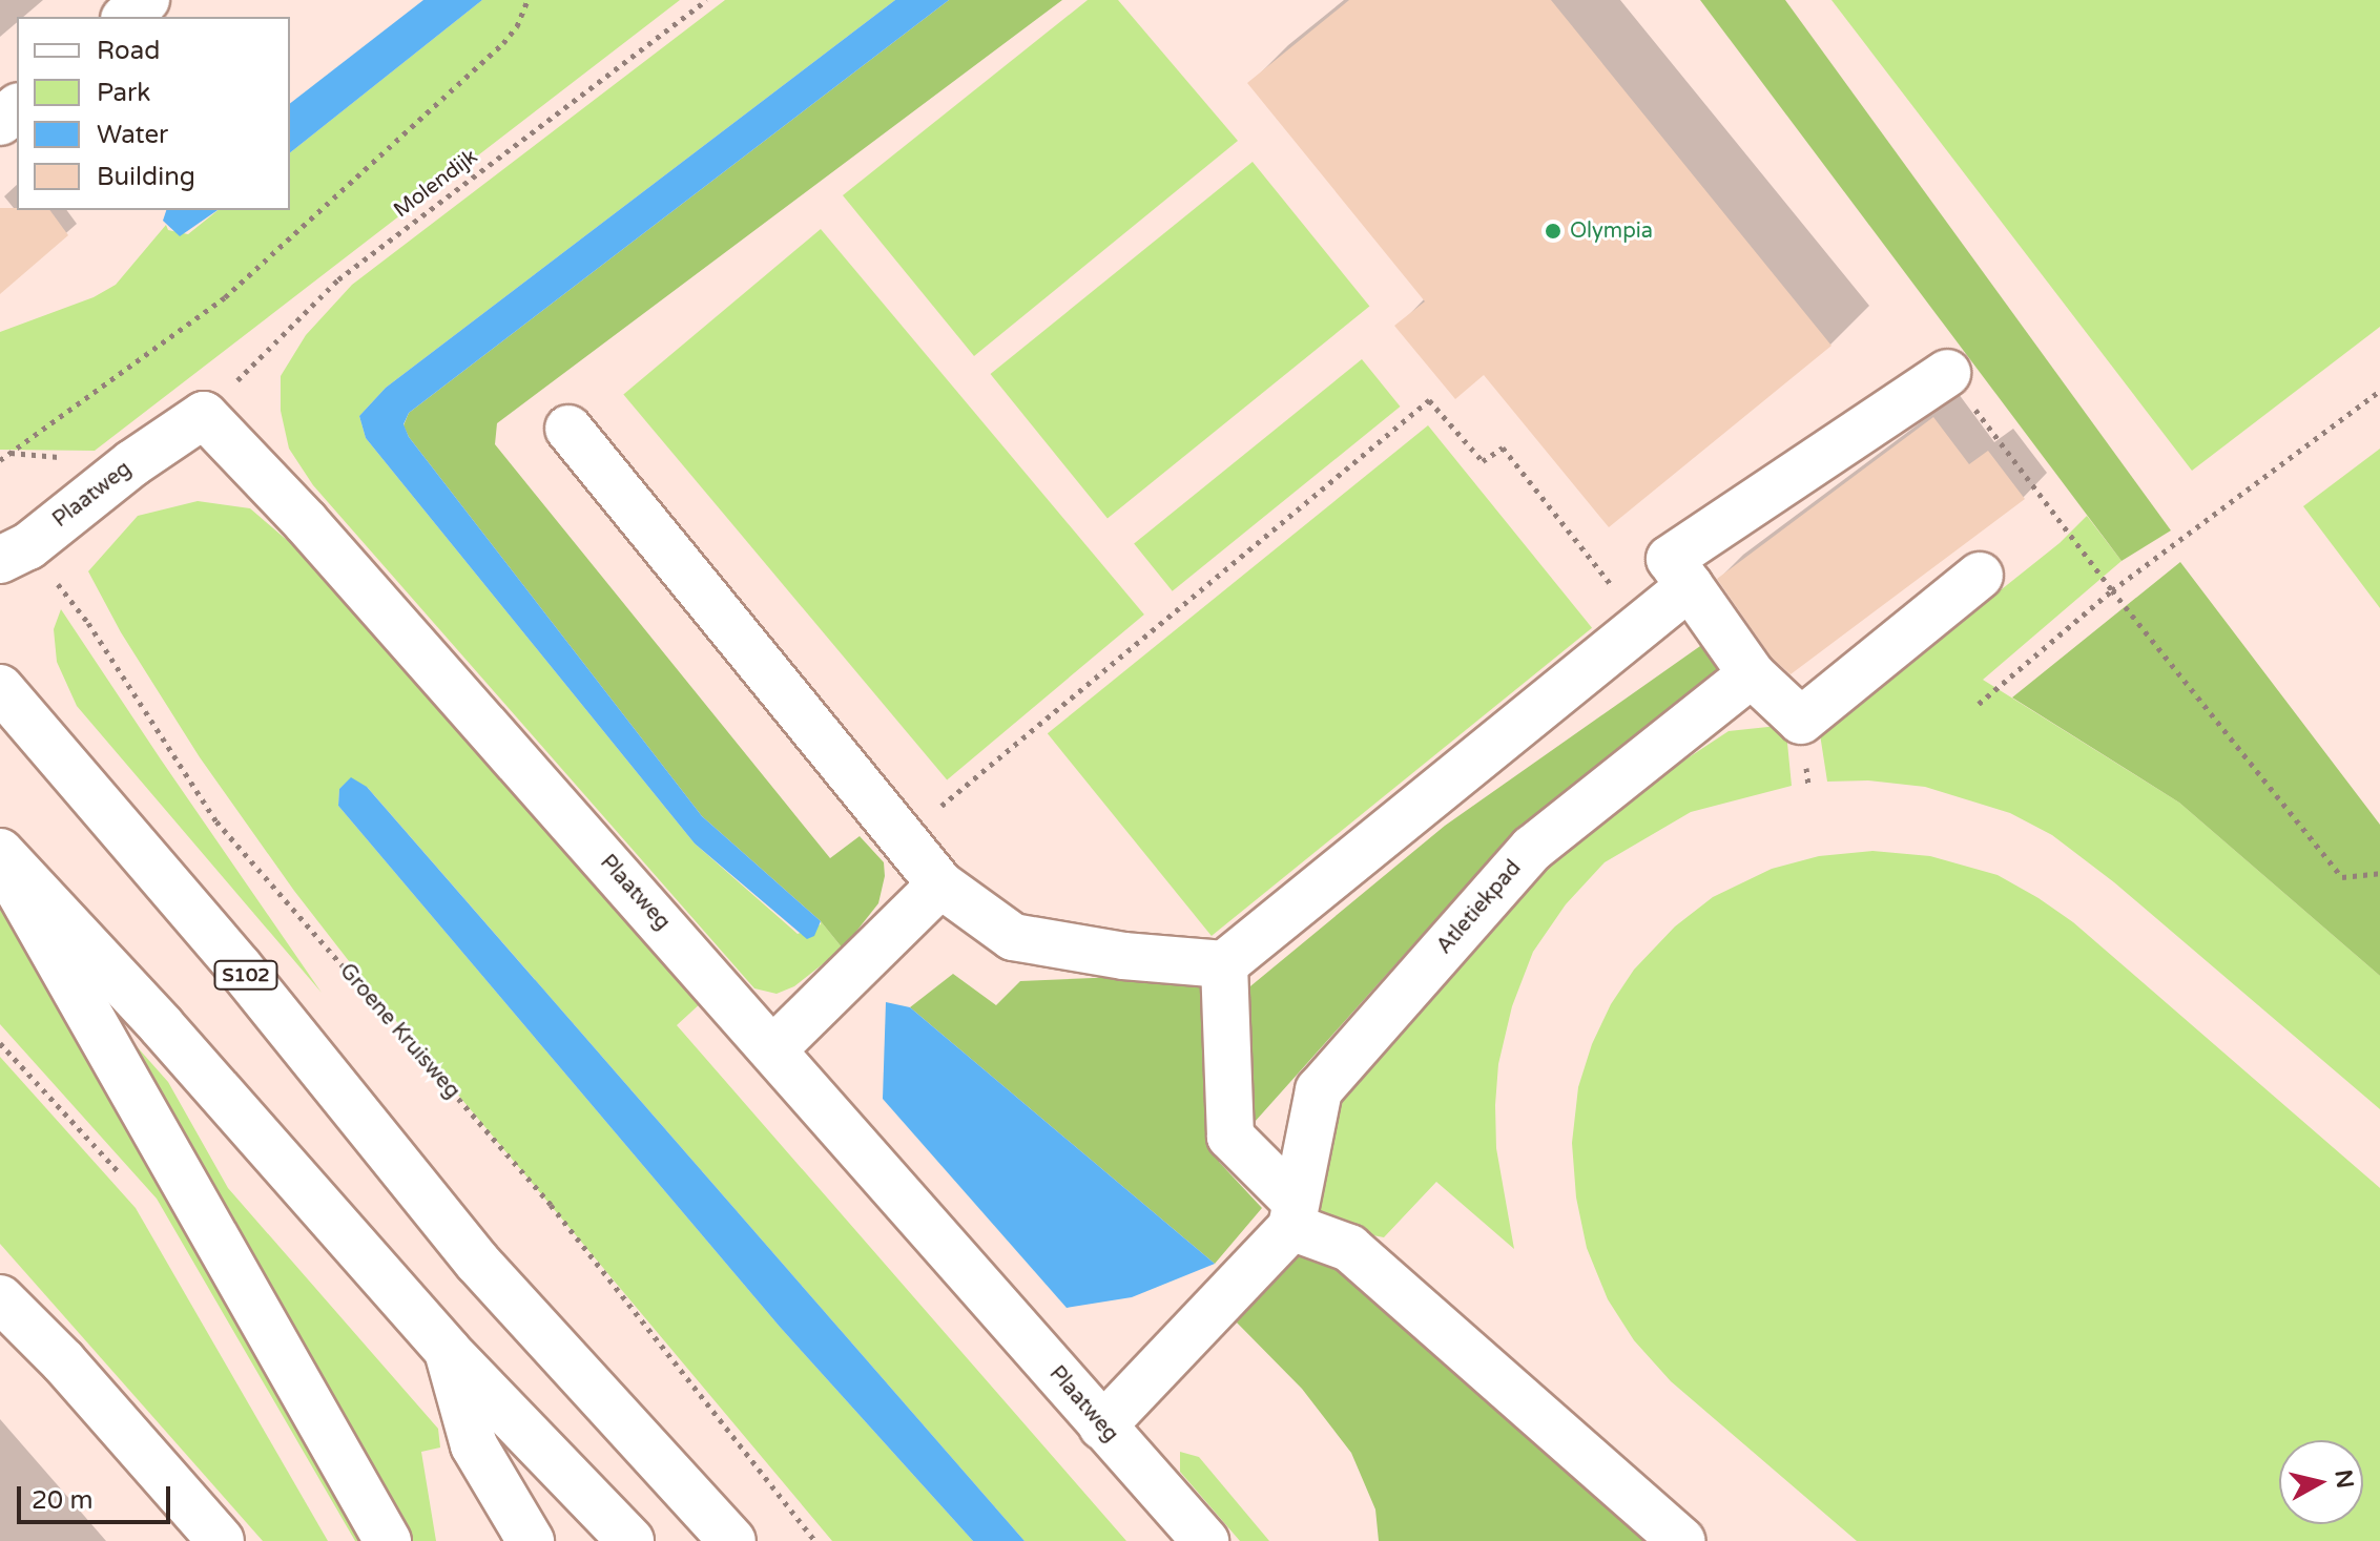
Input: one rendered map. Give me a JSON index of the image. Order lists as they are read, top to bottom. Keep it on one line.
{"streets":{"street":["Plaatweg","Atletiekpad","S102"],"path":["Molendijk","Groene Kruisweg"]},"crossings":[["Molendijk","Plaatweg"],["Plaatweg","Groene Kruisweg"]],"places":["Olympia"],"legend":["Road","Park","Water","Building"],"scale_bar":"20 m","north":"right"}
